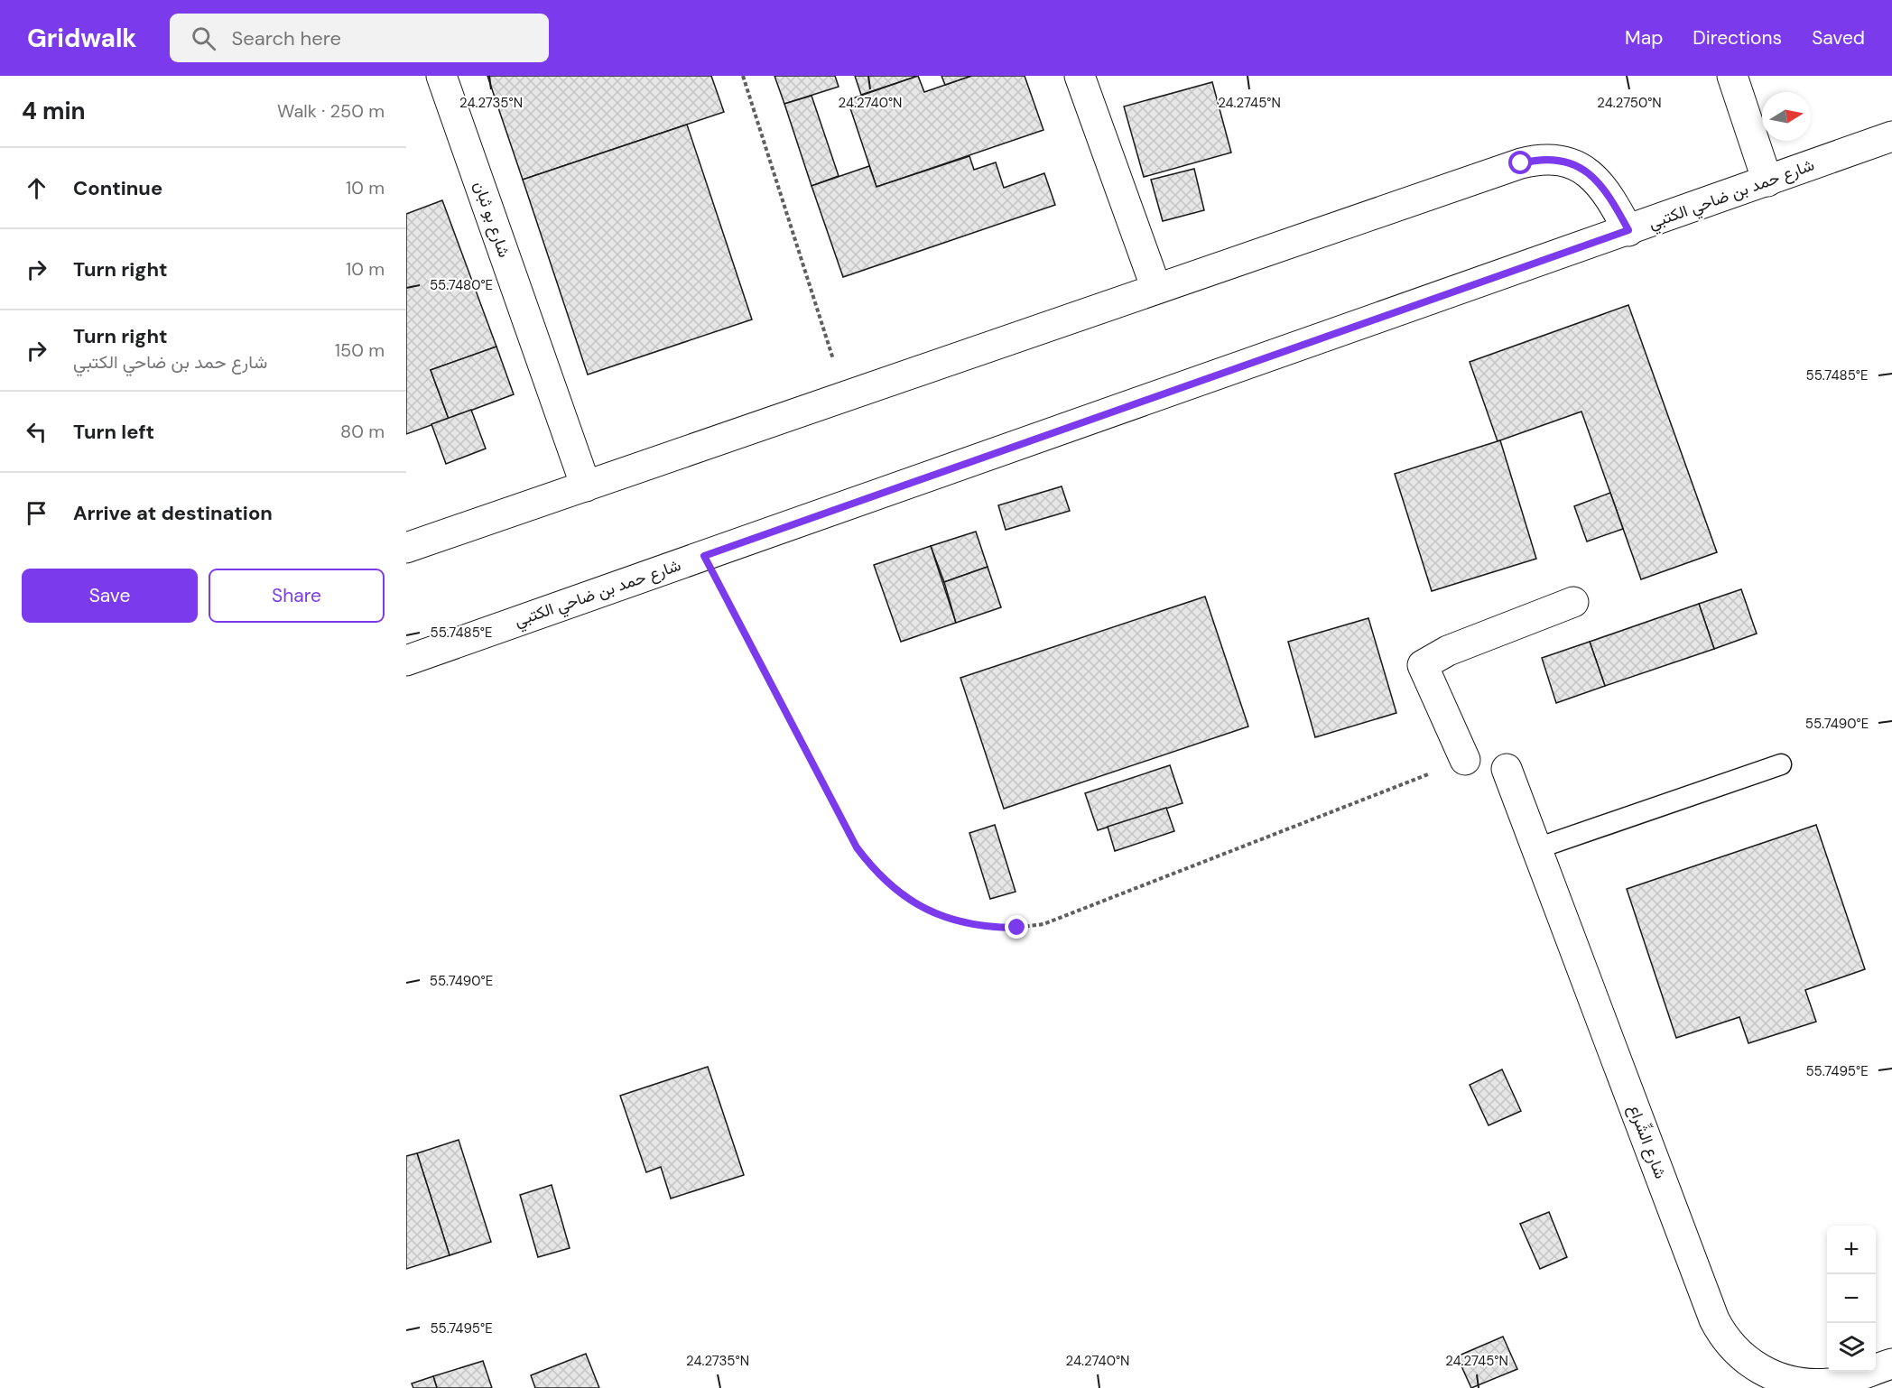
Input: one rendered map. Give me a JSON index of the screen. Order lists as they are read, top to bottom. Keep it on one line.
{"streets":{"street":["شارع حمد بن ضاحي الكتبي","شارع بو ثبان","شارع الشِّراع"]},"north":"right","page":{"header":"Gridwalk","search":"Search here","nav":["Map","Directions","Saved"],"heading":["4 min","Walk · 250 m"],"list":[["Continue","10 m"],["Turn right","10 m"],["Turn right","شارع حمد بن ضاحي الكتبي","150 m"],["Turn left","80 m"],"Arrive at destination"],"buttons":["Save","Share"],"map_buttons":["+","−"]},"coordinates":["24.2735°N","24.2740°N","24.2745°N","24.2750°N","55.7480°E","55.7485°E","55.7490°E","55.7495°E"]}
